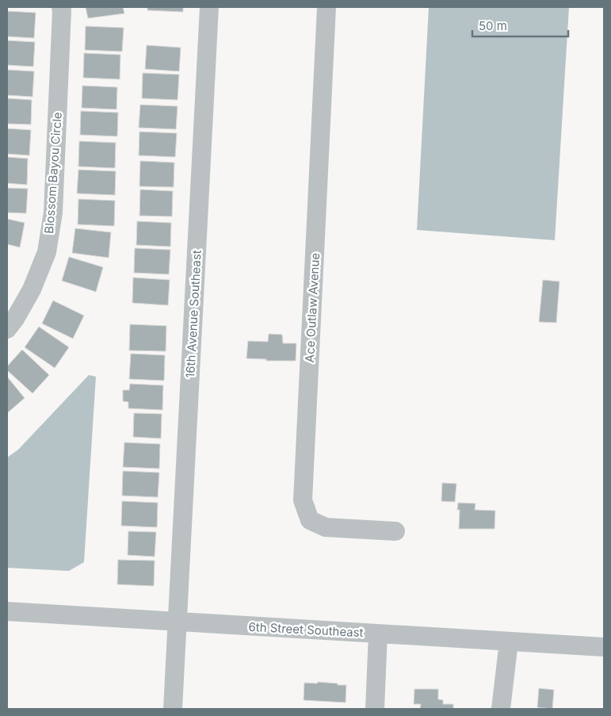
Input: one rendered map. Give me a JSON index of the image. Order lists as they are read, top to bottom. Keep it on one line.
{"streets":{"street":["Blossom Bayou Circle","Ace Outlaw Avenue","16th Avenue Southeast","6th Street Southeast"]},"crossings":[["16th Avenue Southeast","6th Street Southeast"]],"scale_bar":"50 m"}
